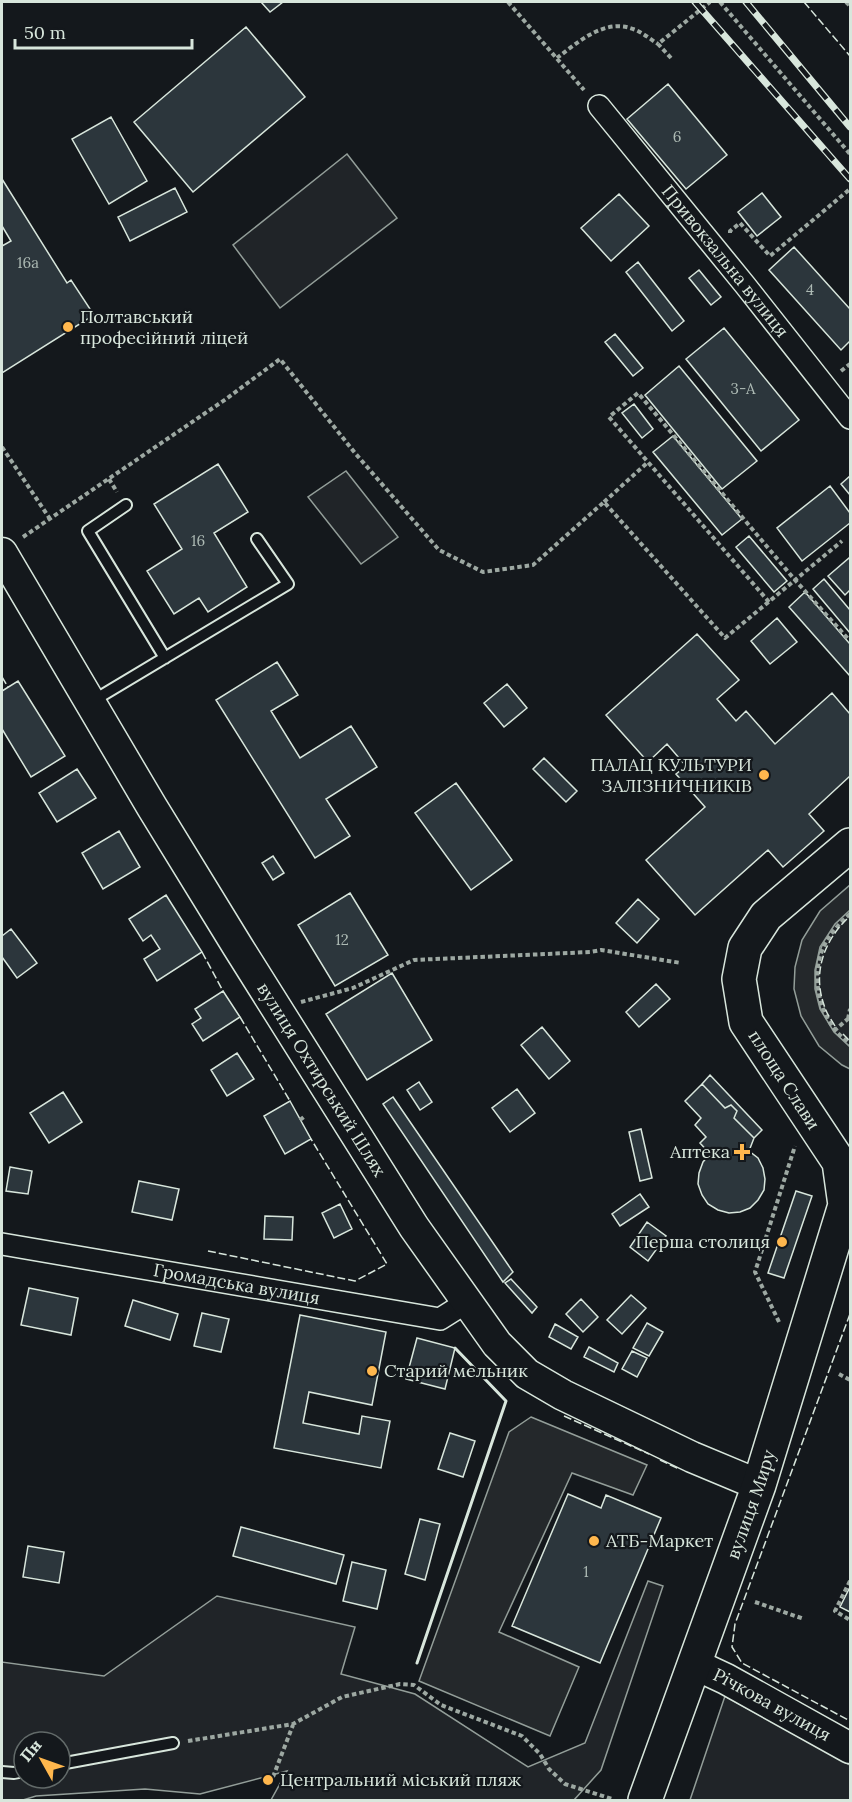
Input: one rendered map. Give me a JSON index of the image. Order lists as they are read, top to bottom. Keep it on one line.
{"streets":{"main road":["вулиця Охтирський Шлях","площа Слави","вулиця Миру","Річкова вулиця"],"street":["Привокзальна вулиця","Громадська вулиця"]},"crossings":[["вулиця Охтирський Шлях","Громадська вулиця"],["вулиця Охтирський Шлях","вулиця Миру"],["площа Слави","вулиця Миру"],["вулиця Миру","Річкова вулиця"]],"places":{"other":["Полтавський професійний ліцей","ПАЛАЦ КУЛЬТУРИ ЗАЛIЗНИЧНИКIВ","Перша столиця","Старий мельник","АТБ-Маркет","Центральний міський пляж"],"health":["Аптека"]},"house_numbers":["6","16а","4","3-А","16","12","1"],"scale_bar":"50 m","north":"top left"}
